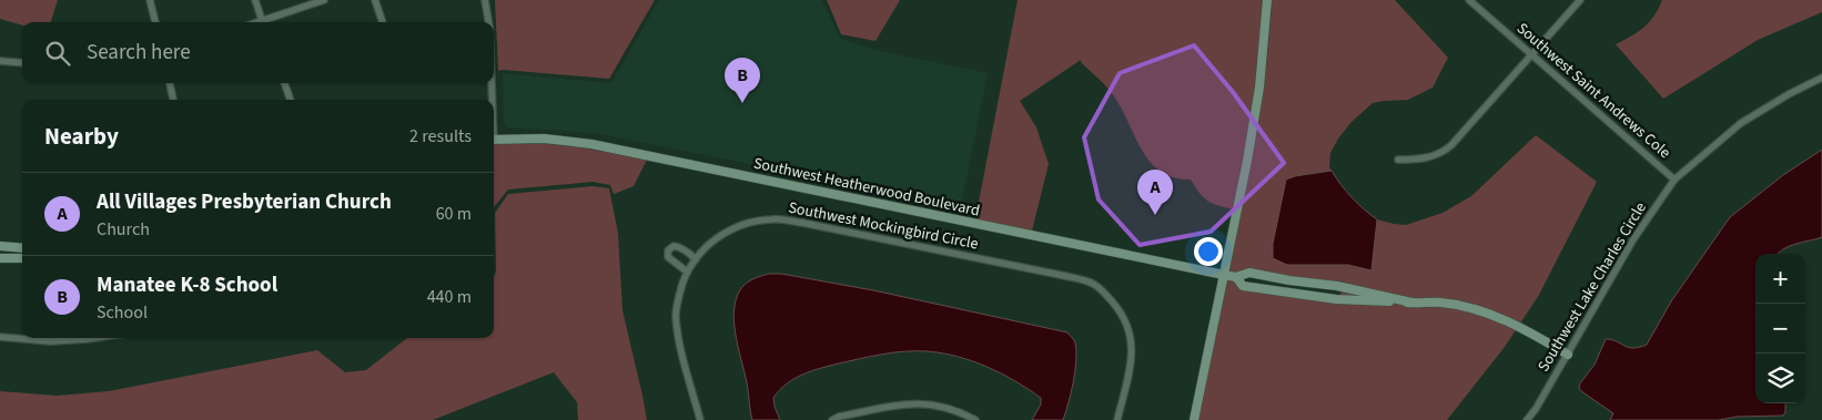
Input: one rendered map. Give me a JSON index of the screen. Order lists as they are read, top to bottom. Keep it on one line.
{"streets":{"street":["Southwest Saint Andrews Cole","Southwest Heatherwood Boulevard","Southwest Mockingbird Circle","Southwest Lake Charles Circle"]},"crossings":[["Southwest Saint Andrews Cole","Southwest Lake Charles Circle"],["Southwest Heatherwood Boulevard","Southwest Lake Charles Circle"]],"page":{"search":"Search here","pins":["B","A"],"heading":["Nearby","2 results"],"list":[{"mark":"A","name":"All Villages Presbyterian Church","note":"Church","value":"60 m"},{"mark":"B","name":"Manatee K-8 School","note":"School","value":"440 m"}],"map_buttons":["+","−"]}}
